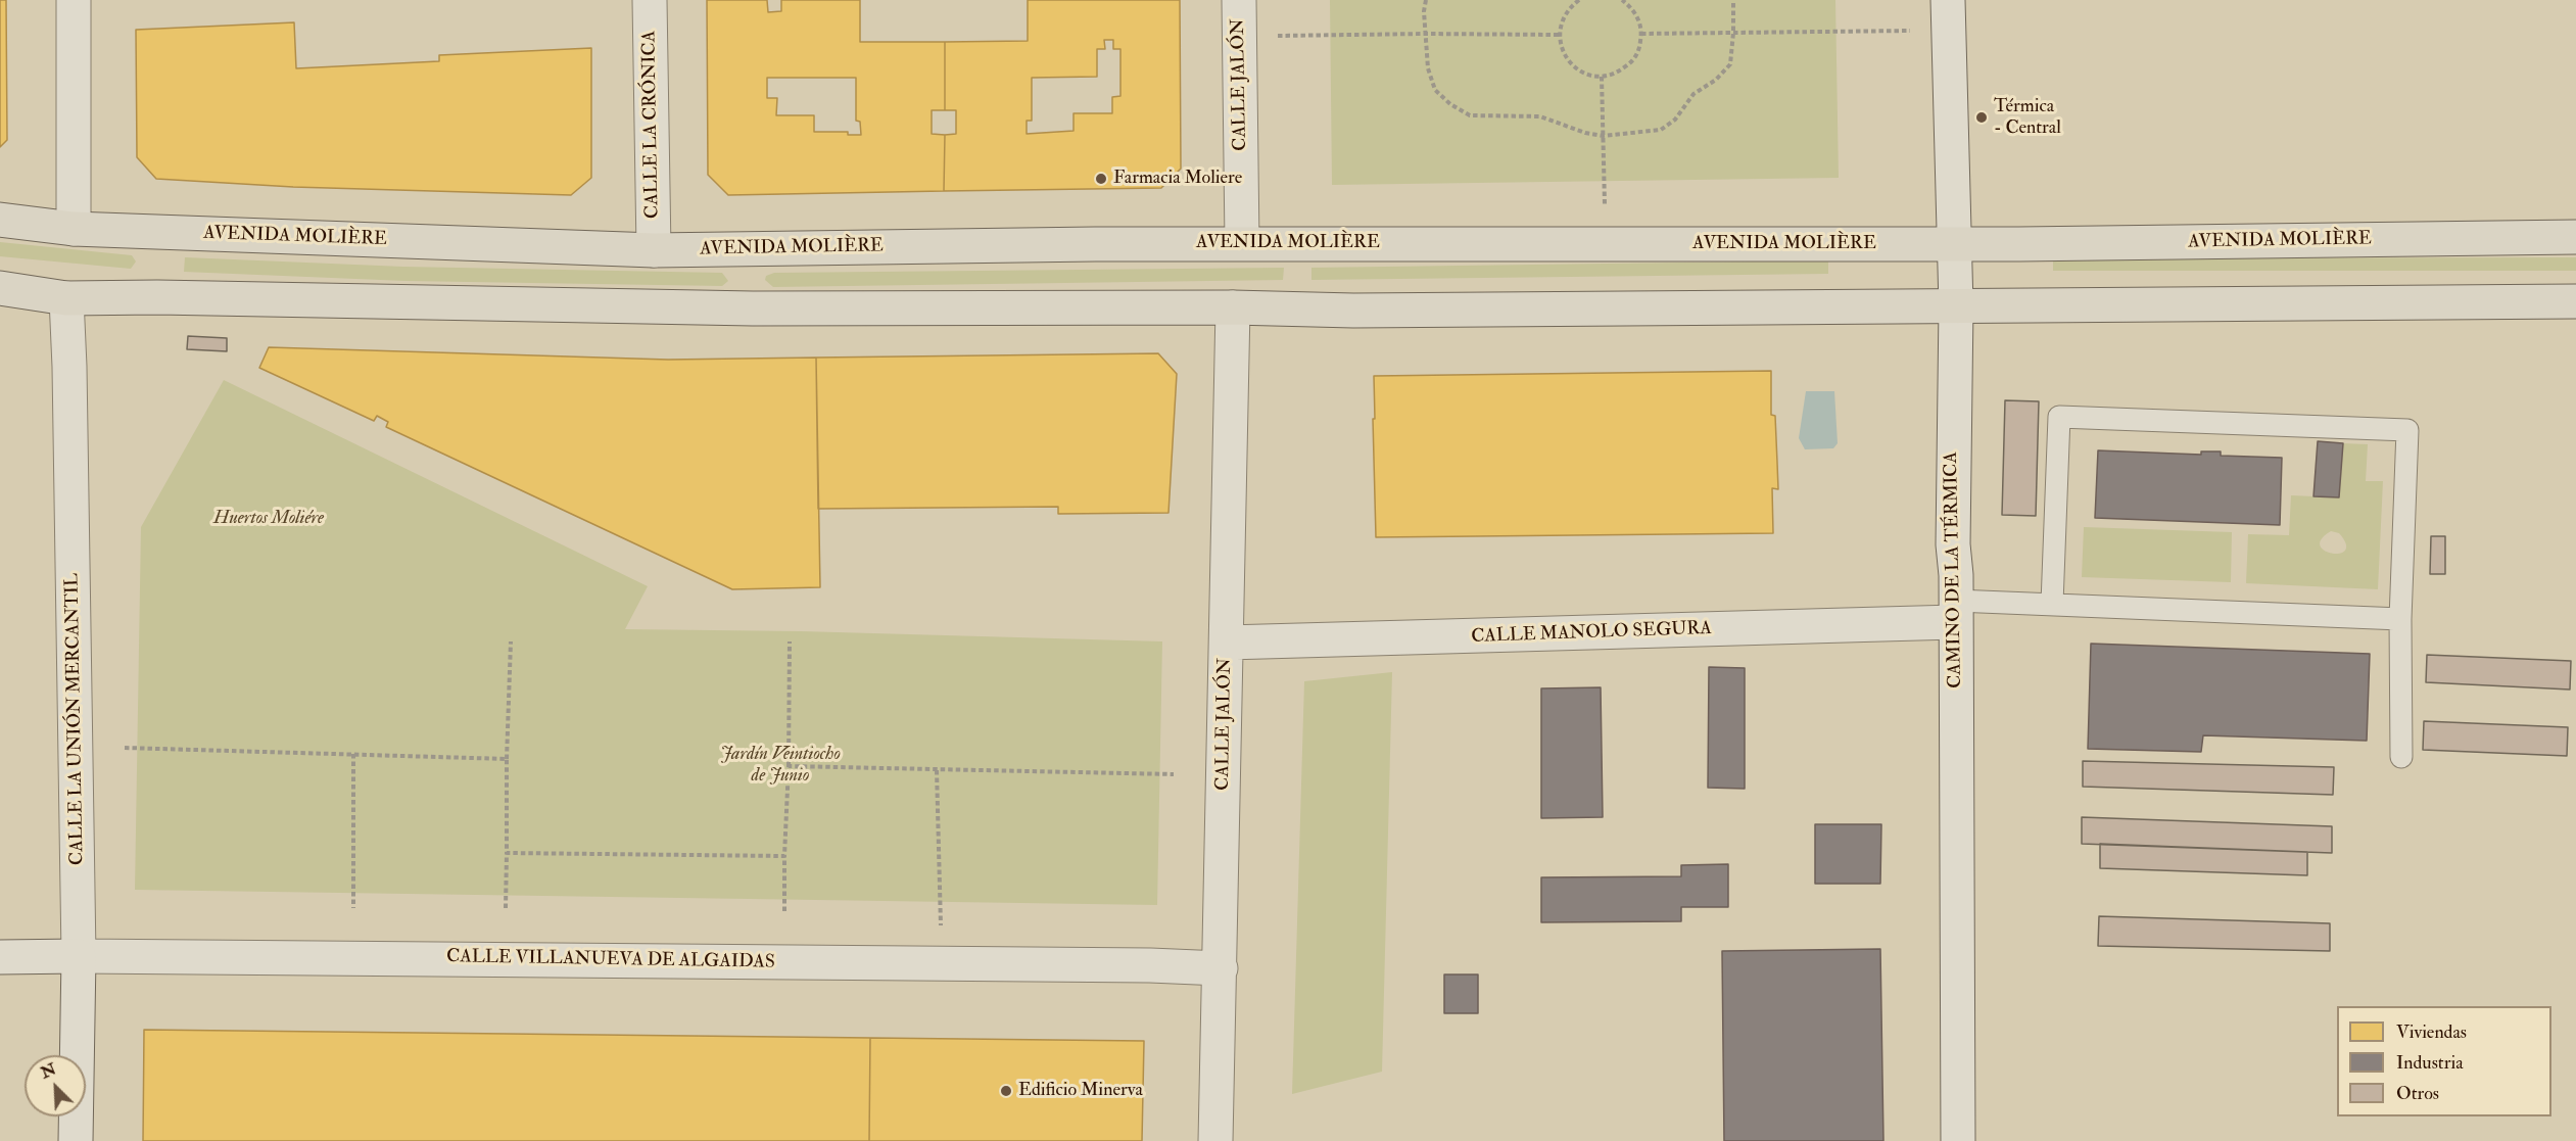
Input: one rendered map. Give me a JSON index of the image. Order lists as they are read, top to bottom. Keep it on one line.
{"streets":{"main road":["AVENIDA MOLIÈRE"],"street":["CALLE JALÓN","CALLE LA CRÓNICA","CAMINO DE LA TÉRMICA","CALLE MANOLO SEGURA","CALLE LA UNIÓN MERCANTIL","CALLE VILLANUEVA DE ALGAIDAS"]},"crossings":[["CALLE JALÓN","AVENIDA MOLIÈRE"],["CALLE JALÓN","CALLE MANOLO SEGURA"],["CALLE JALÓN","CALLE VILLANUEVA DE ALGAIDAS"],["CALLE LA CRÓNICA","AVENIDA MOLIÈRE"],["AVENIDA MOLIÈRE","CAMINO DE LA TÉRMICA"],["CAMINO DE LA TÉRMICA","CALLE MANOLO SEGURA"],["CALLE LA UNIÓN MERCANTIL","CALLE VILLANUEVA DE ALGAIDAS"]],"parks":["Huertos Moliére","Jardín Veintiocho de Junio"],"places":["Térmica - Central","Farmacia Moliere","Edificio Minerva"],"legend":["Viviendas","Industria","Otros"],"north":"top left"}
